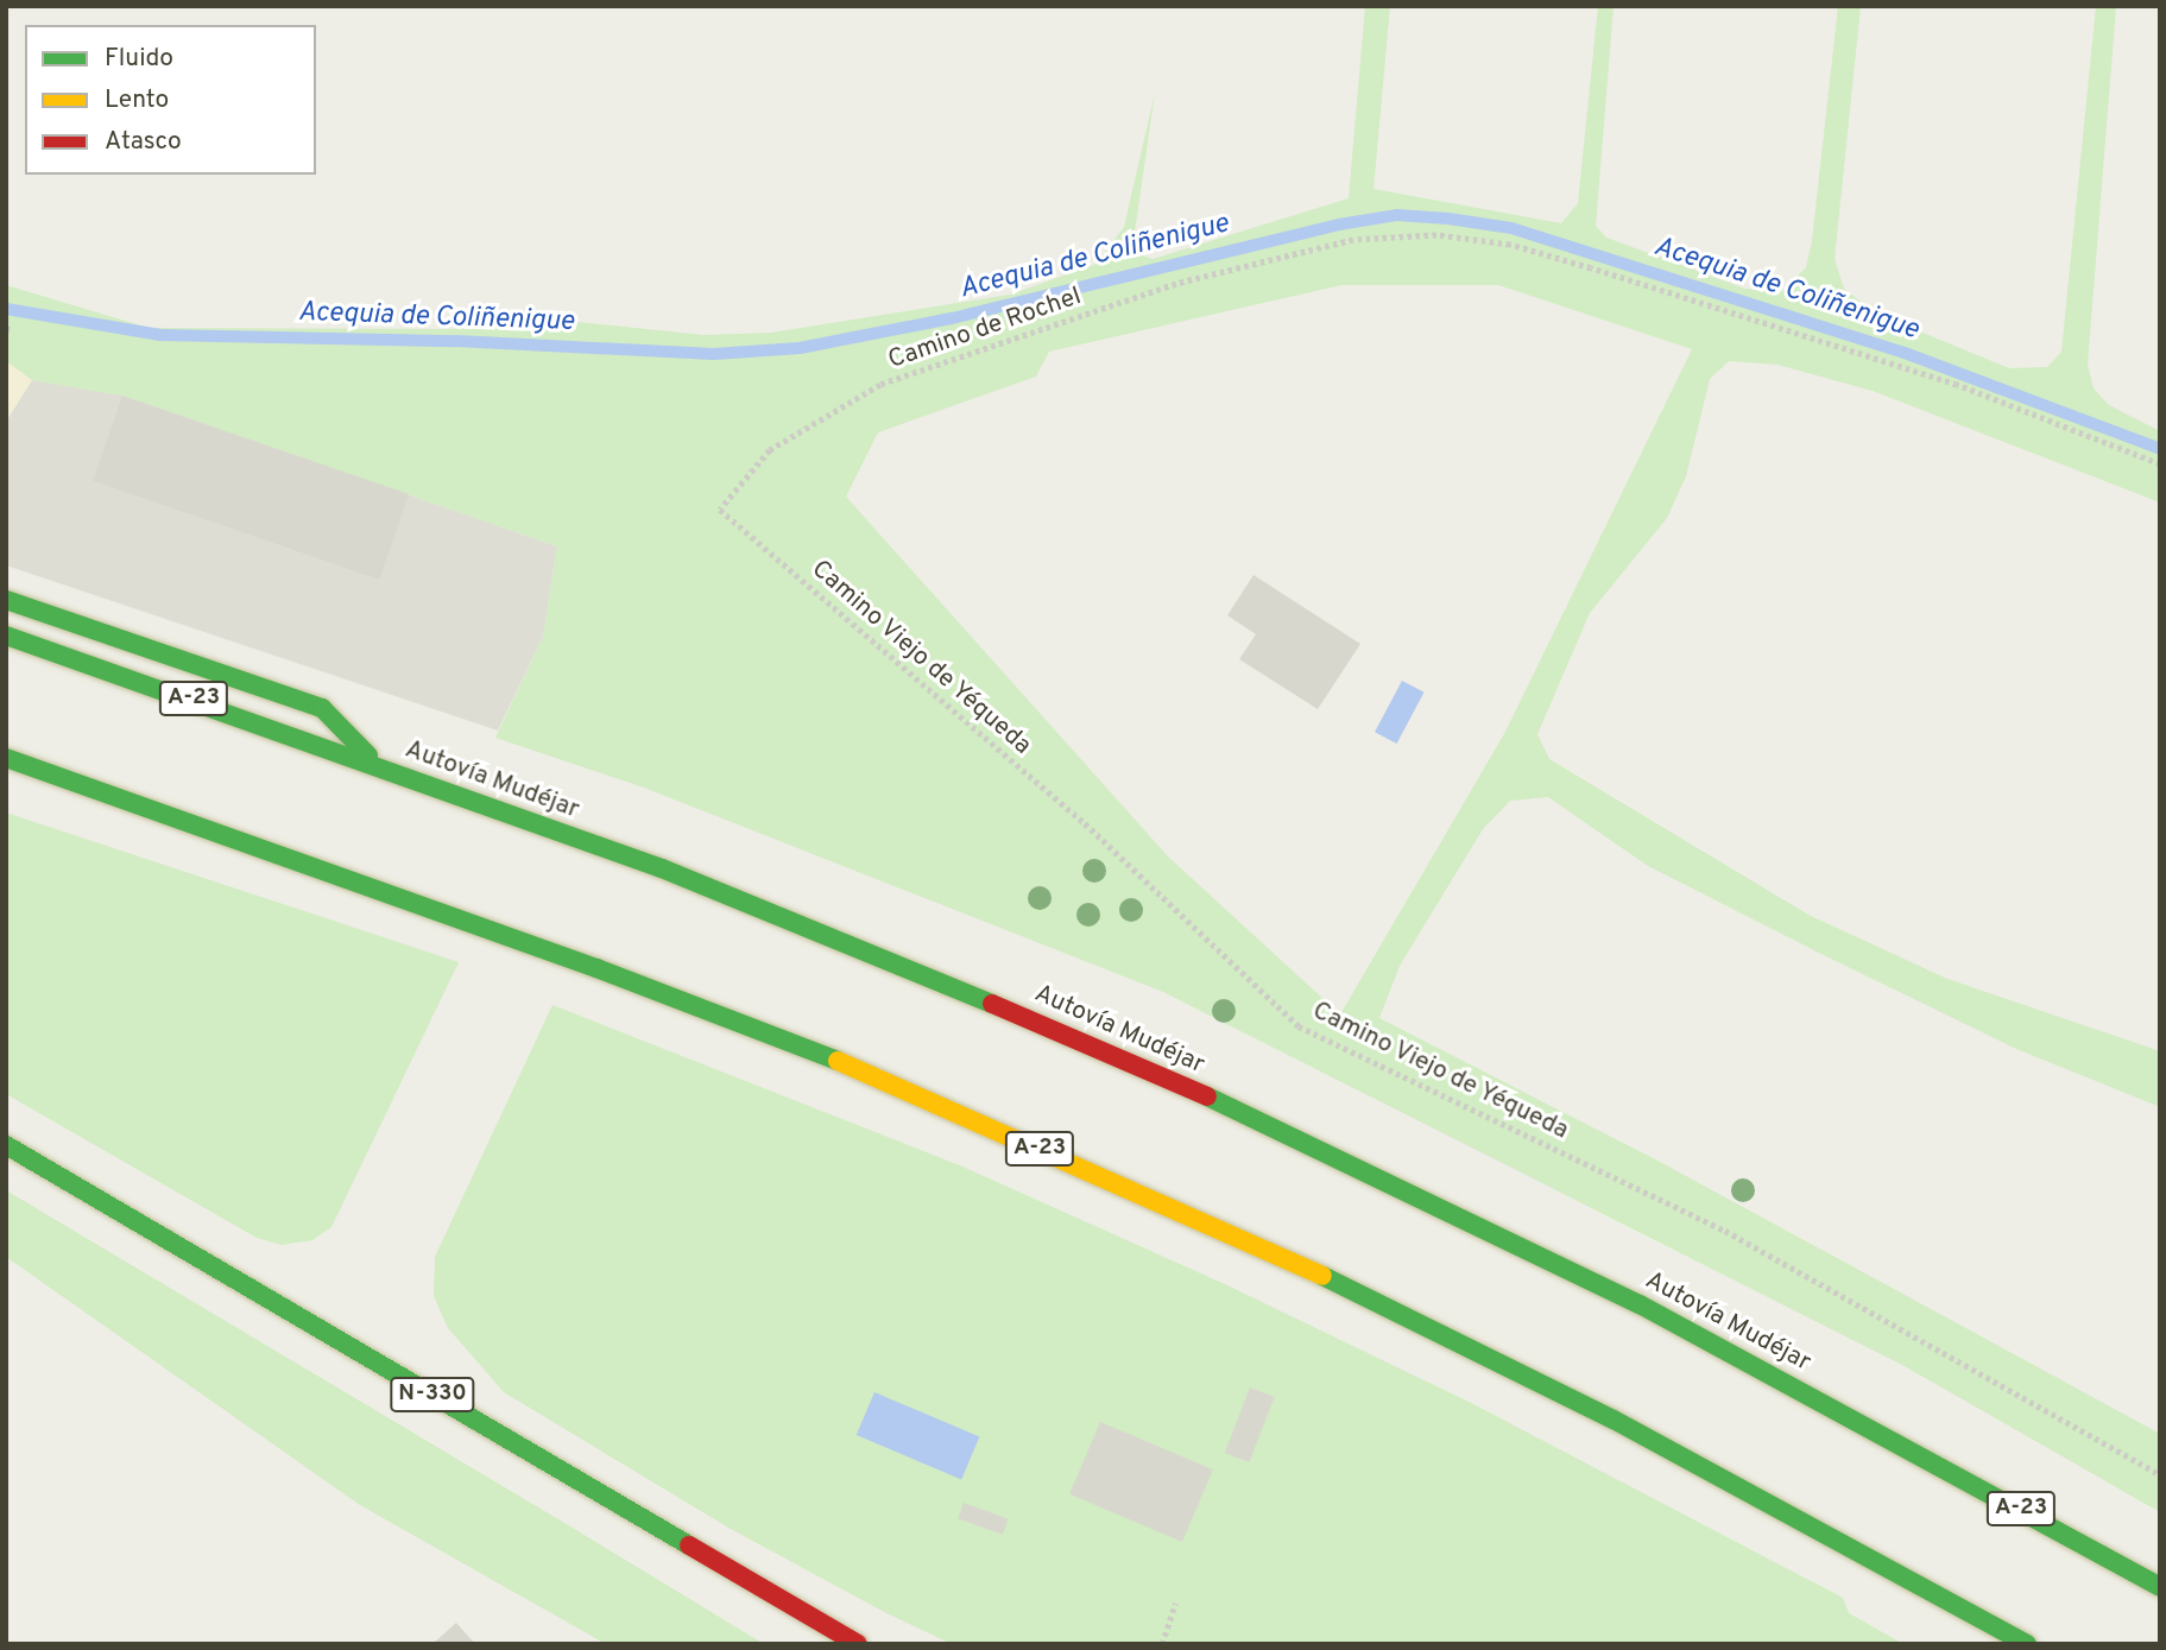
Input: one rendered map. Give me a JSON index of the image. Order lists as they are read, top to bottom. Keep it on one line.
{"streets":{"highway":["A-23","Autovía Mudéjar","N-330"],"path":["Camino de Rochel","Camino Viejo de Yéqueda"]},"crossings":[["Camino de Rochel","Camino Viejo de Yéqueda"]],"water":["Acequia de Coliñenigue"],"legend":["Fluido","Lento","Atasco"]}
